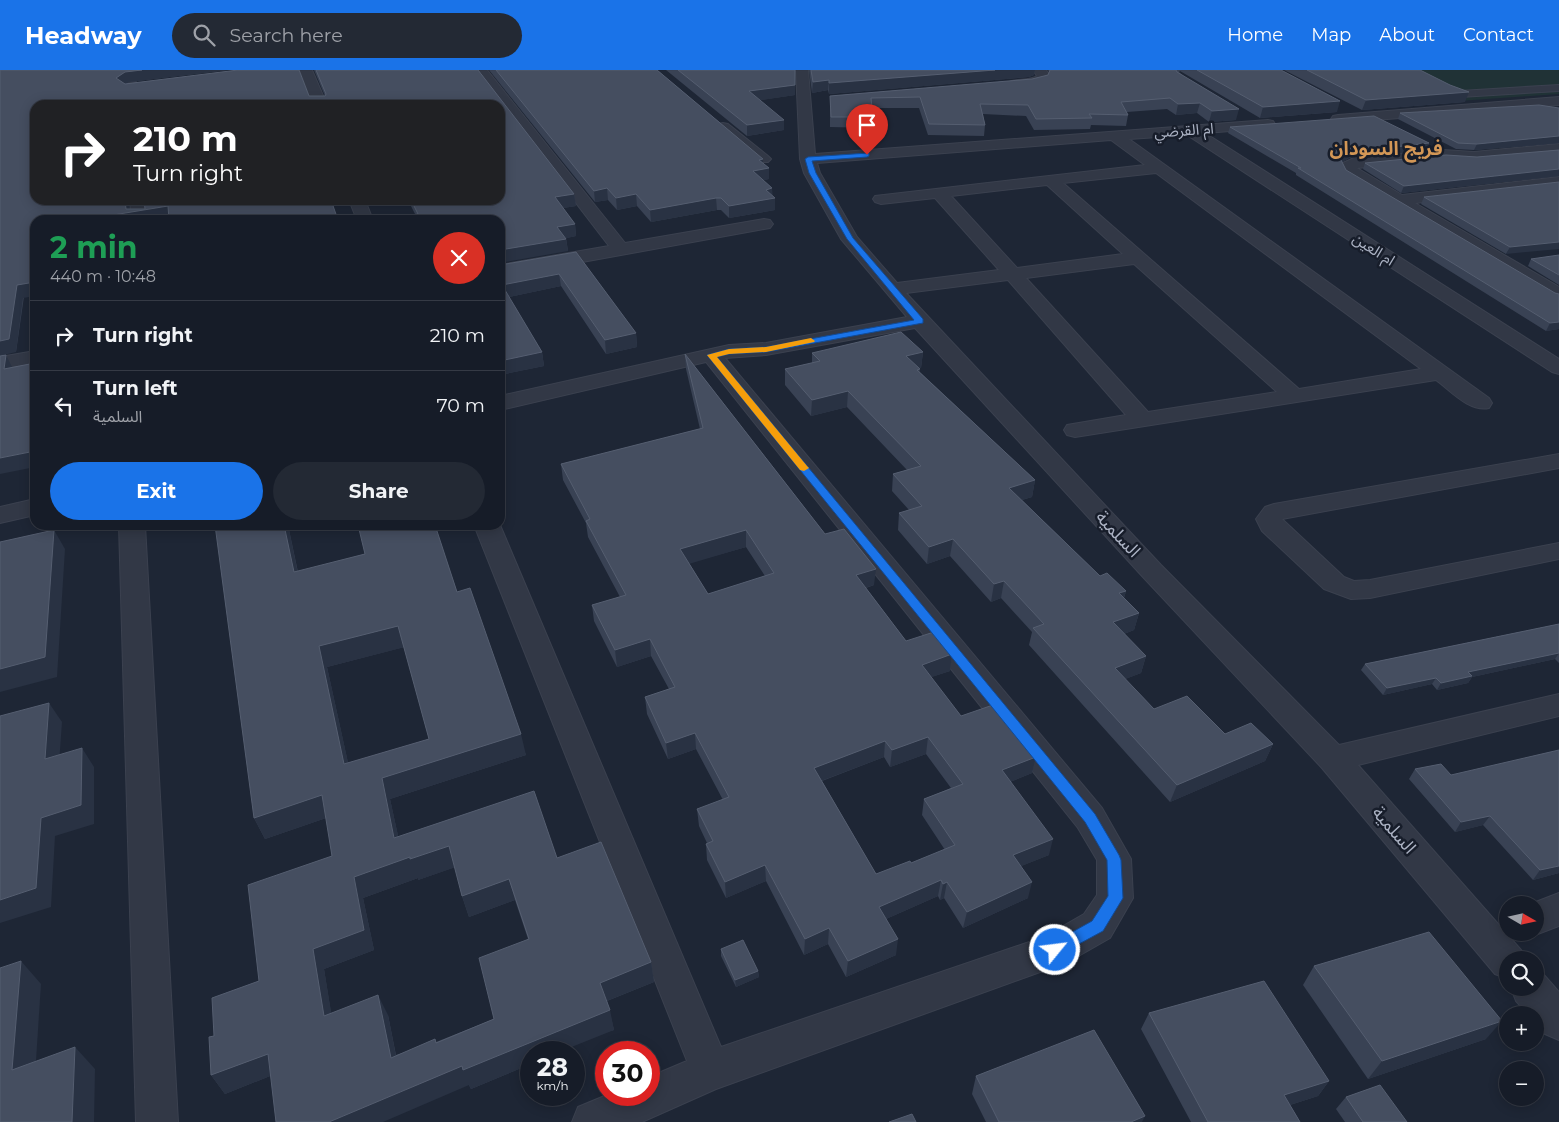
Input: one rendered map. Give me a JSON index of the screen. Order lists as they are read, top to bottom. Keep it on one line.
{"streets":{"street":["ام القرضي","ام العين","السلمية"]},"crossings":[["ام القرضي","ام العين"],["ام القرضي","السلمية"]],"districts":["فريج السودان"],"north":"right","page":{"header":"Headway","search":"Search here","nav":["Home","Map","About","Contact"],"turn":["210 m","Turn right"],"heading":["2 min","440 m · 10:48"],"list":[{"name":"Turn right","value":"210 m"},{"name":"Turn left","note":"السلمية","value":"70 m"}],"buttons":["Exit","Share"],"map_buttons":["+","−"],"speed":"28 km/h","limit":"30"}}
